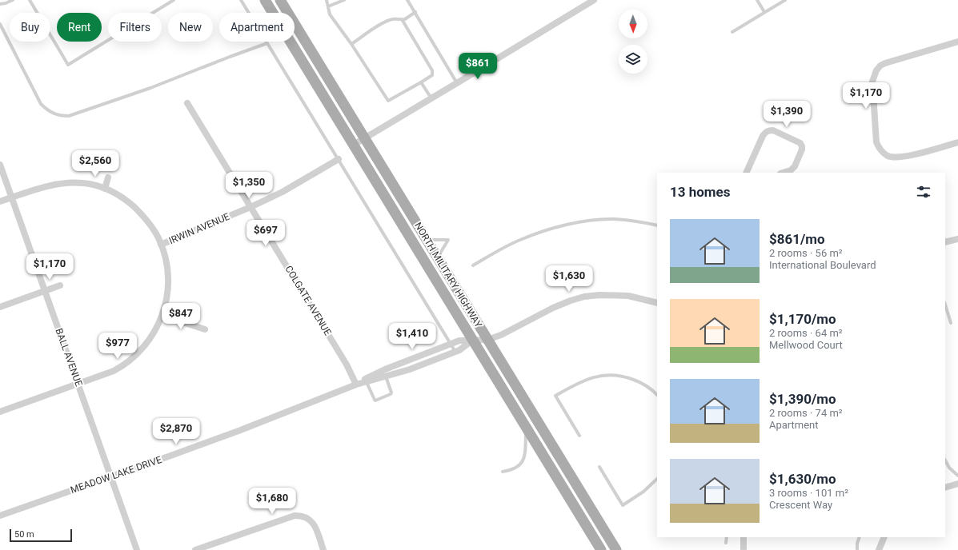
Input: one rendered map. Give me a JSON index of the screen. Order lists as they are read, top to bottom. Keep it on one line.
{"streets":{"main road":["NORTH MILITARY HIGHWAY"],"street":["IRWIN AVENUE","COLGATE AVENUE","BALL AVENUE","MEADOW LAKE DRIVE"]},"crossings":[["IRWIN AVENUE","COLGATE AVENUE"],["NORTH MILITARY HIGHWAY","MEADOW LAKE DRIVE"],["COLGATE AVENUE","MEADOW LAKE DRIVE"],["BALL AVENUE","MEADOW LAKE DRIVE"]],"scale_bar":"50 m","north":"bottom","page":{"chip":["Buy","Rent","Filters","New","Apartment"],"price":["$861","$1,170","$1,390","$2,560","$1,350","$697","$1,170","$1,630","$847","$1,410","$977","$2,870","$1,680"],"heading":"13 homes","list":[{"name":"$861/mo","note":"2 rooms · 56 m² · International Boulevard"},{"name":"$1,170/mo","note":"2 rooms · 64 m² · Mellwood Court"},{"name":"$1,390/mo","note":"2 rooms · 74 m² · Apartment"},{"name":"$1,630/mo","note":"3 rooms · 101 m² · Crescent Way"}],"scale":"50 m"}}
